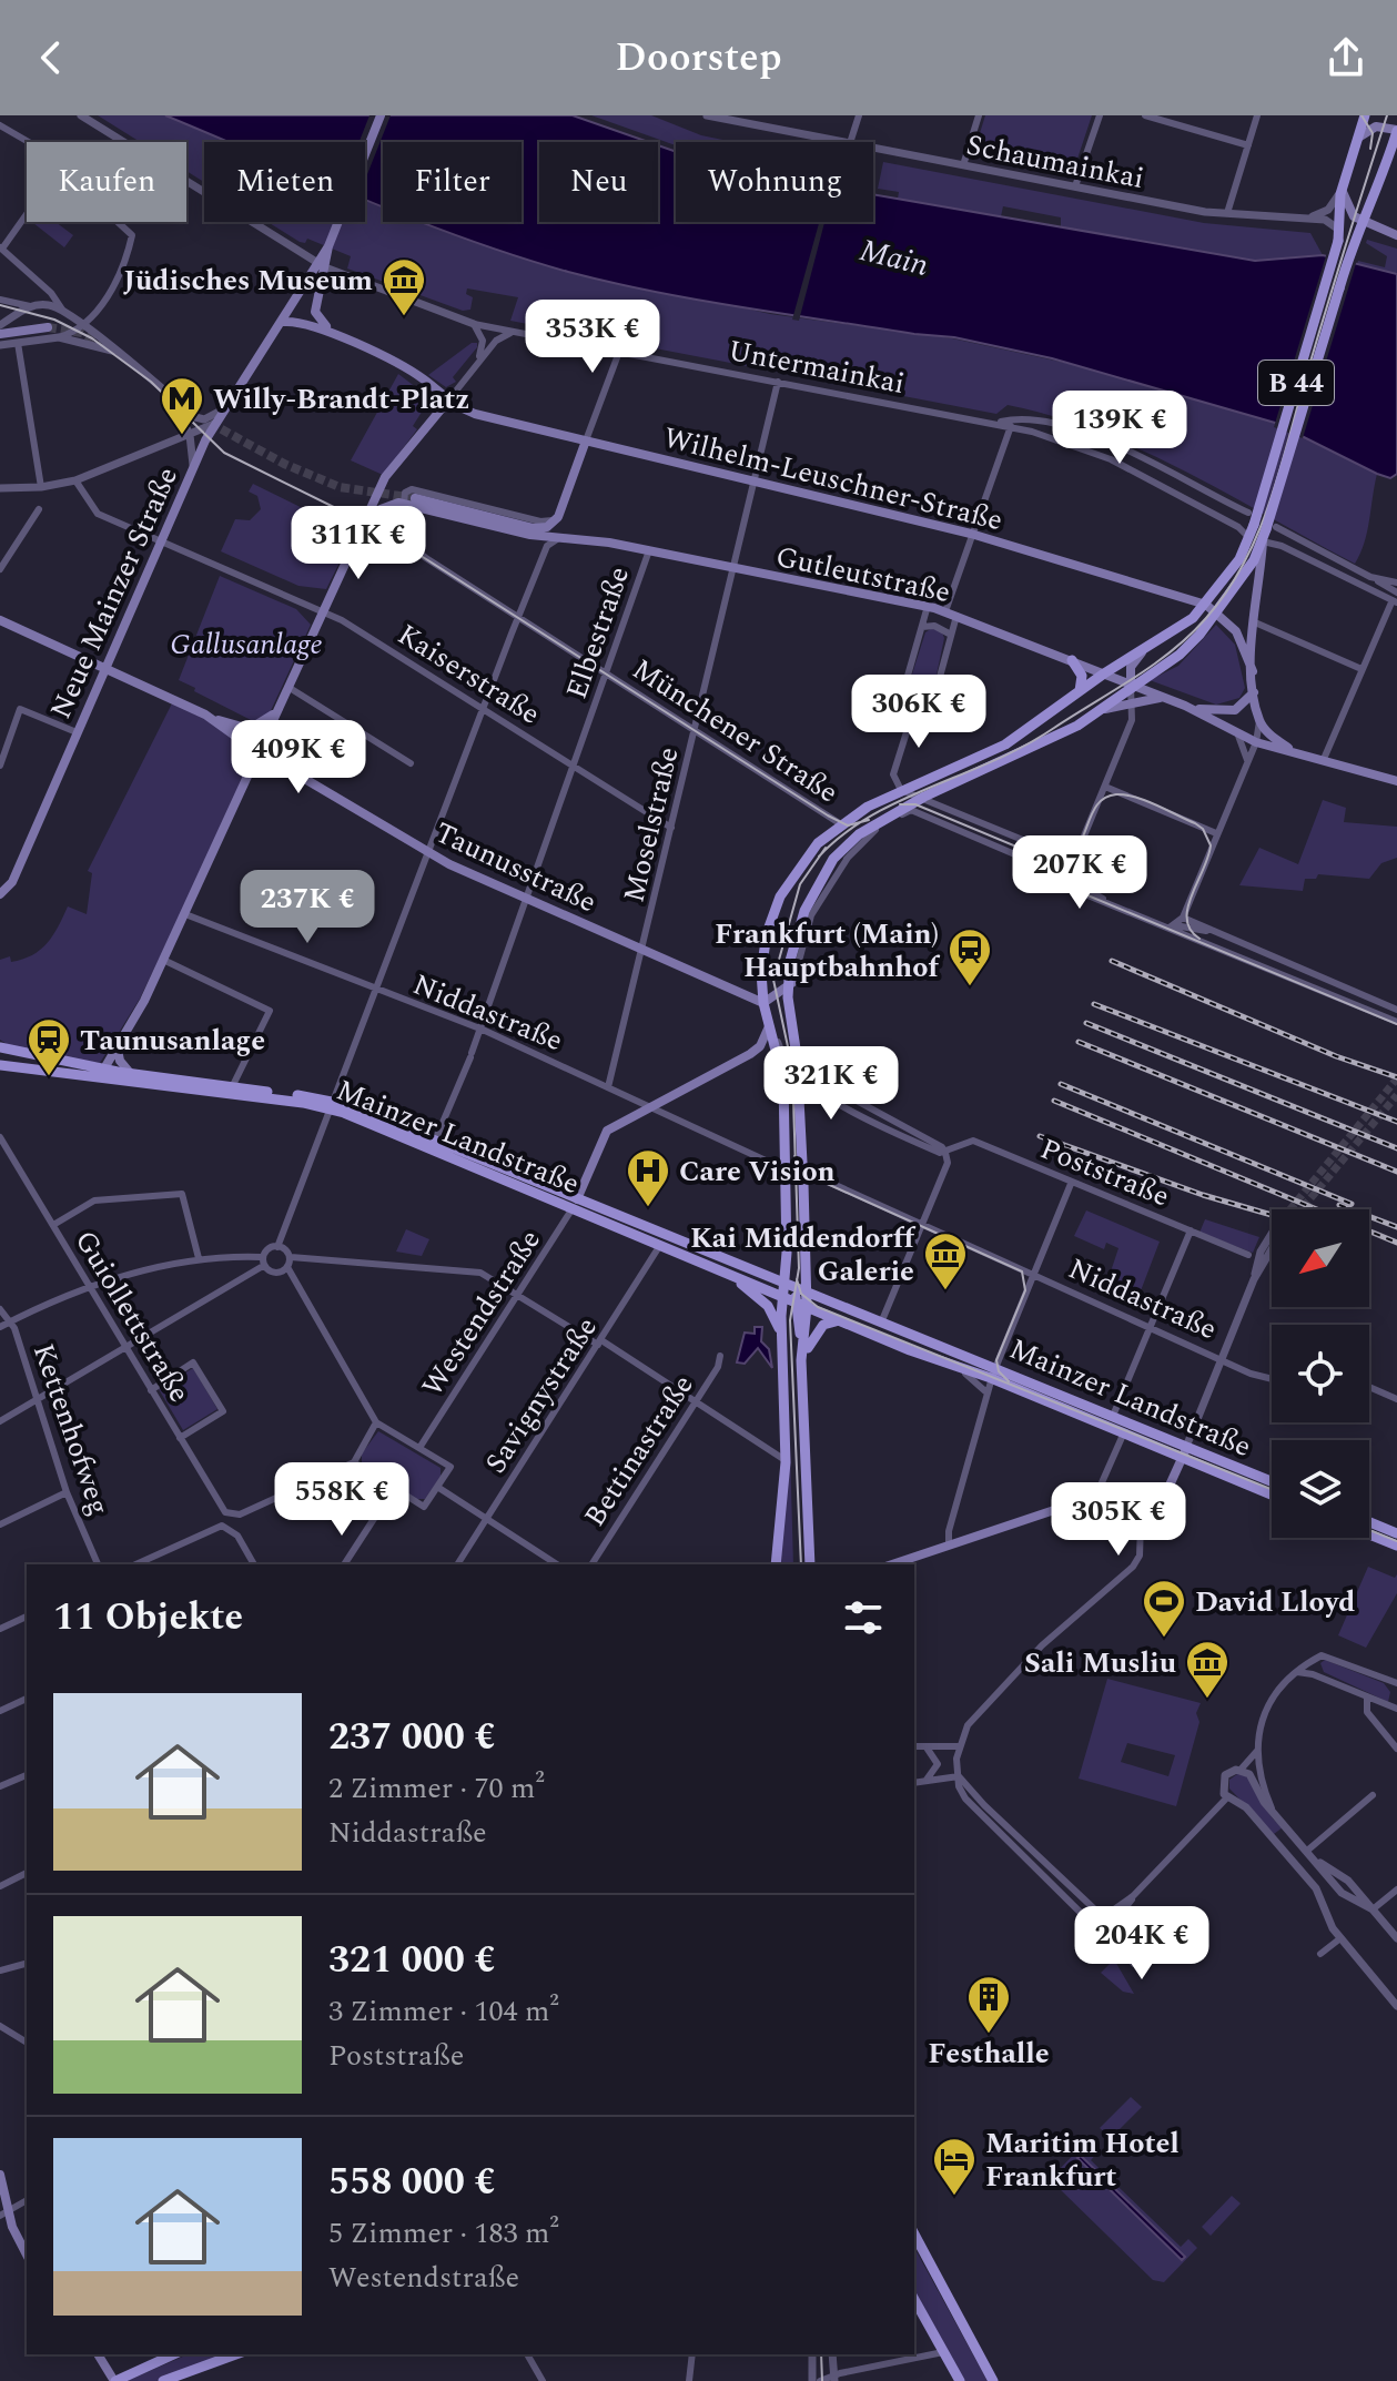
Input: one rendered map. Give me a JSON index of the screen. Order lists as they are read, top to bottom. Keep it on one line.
{"streets":{"main road":["B 44","Wilhelm-Leuschner-Straße","Gutleutstraße","Neue Mainzer Straße","Taunusstraße","Mainzer Landstraße"],"street":["Schaumainkai","Untermainkai","Elbestraße","Kaiserstraße","Münchener Straße","Moselstraße","Niddastraße","Poststraße","Westendstraße","Guiollettstraße","Savignystraße","Kettenhofweg","Bettinastraße"]},"crossings":[["Schaumainkai","B 44"],["Untermainkai","B 44"],["Untermainkai","Neue Mainzer Straße"],["Untermainkai","Moselstraße"],["B 44","Wilhelm-Leuschner-Straße"],["B 44","Gutleutstraße"],["B 44","Münchener Straße"],["B 44","Taunusstraße"],["B 44","Niddastraße"],["B 44","Mainzer Landstraße"],["Wilhelm-Leuschner-Straße","Moselstraße"],["Gutleutstraße","Elbestraße"],["Gutleutstraße","Moselstraße"],["Neue Mainzer Straße","Kaiserstraße"],["Elbestraße","Kaiserstraße"],["Elbestraße","Münchener Straße"],["Elbestraße","Taunusstraße"],["Elbestraße","Niddastraße"],["Elbestraße","Mainzer Landstraße"],["Kaiserstraße","Moselstraße"],["Münchener Straße","Moselstraße"],["Moselstraße","Taunusstraße"],["Moselstraße","Niddastraße"],["Niddastraße","Mainzer Landstraße"],["Mainzer Landstraße","Westendstraße"],["Mainzer Landstraße","Savignystraße"]],"water":["Main"],"parks":["Gallusanlage"],"places":{"museum":["Jüdisches Museum","Kai Middendorff Galerie","Sali Musliu"],"metro station":["Willy-Brandt-Platz"],"station":["Frankfurt (Main) Hauptbahnhof","Taunusanlage"],"hospital":["Care Vision"],"sports":["David Lloyd"],"building":["Festhalle"],"hotel":["Maritim Hotel Frankfurt"]},"north":"bottom left","page":{"header":"Doorstep","chip":["Kaufen","Mieten","Filter","Neu","Wohnung"],"price":["353K €","139K €","311K €","306K €","409K €","207K €","237K €","321K €","558K €","305K €","204K €"],"heading":"11 Objekte","list":[{"name":"237 000 €","note":"2 Zimmer · 70 m² · Niddastraße"},{"name":"321 000 €","note":"3 Zimmer · 104 m² · Poststraße"},{"name":"558 000 €","note":"5 Zimmer · 183 m² · Westendstraße"}]}}
